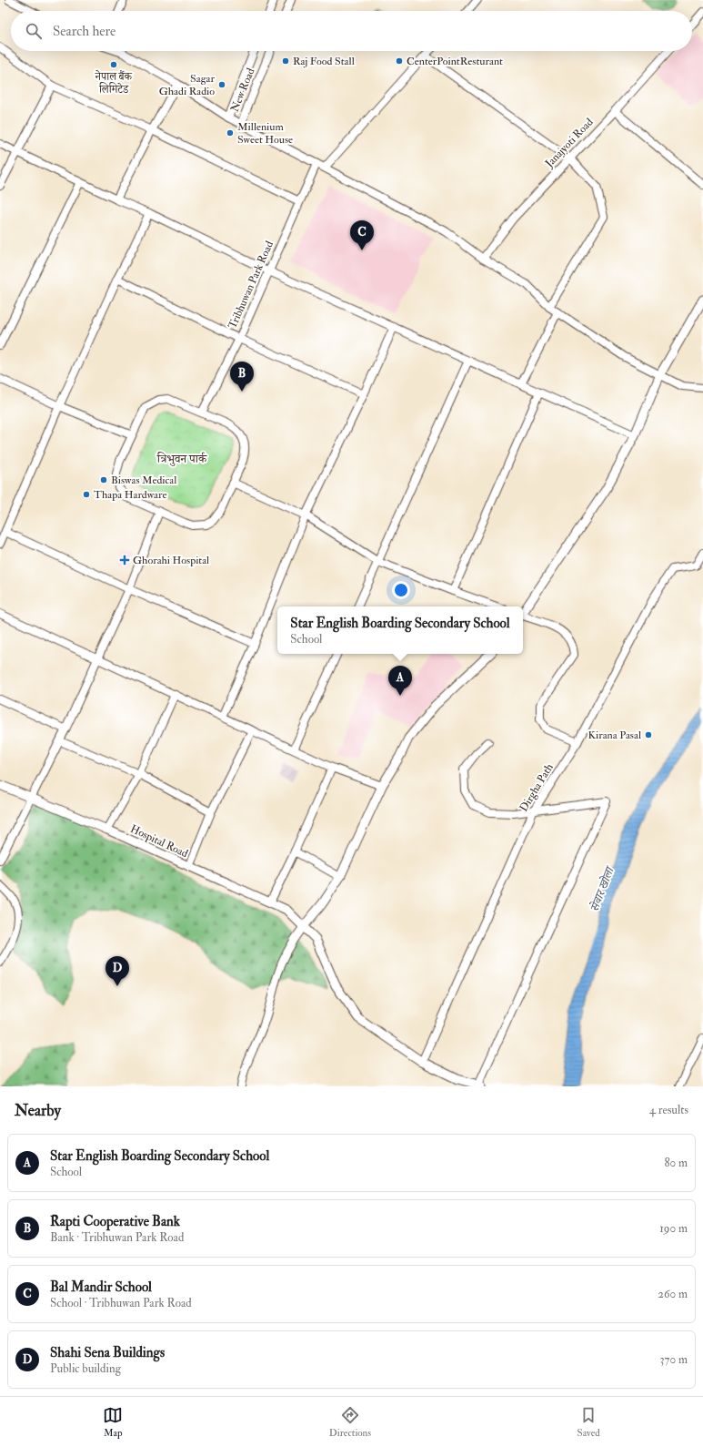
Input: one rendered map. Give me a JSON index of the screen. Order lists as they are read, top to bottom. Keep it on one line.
{"streets":{"street":["New Road","Janajyoti Road","Tribhuwan Park Road","Dirgha Path","Hospital Road"]},"crossings":[["Dirgha Path","Hospital Road"]],"districts":["त्रिभुवन पार्क"],"water":["सेवार खोला"],"places":{"other":["Raj Food Stall","CenterPointResturant","नेपाल बैंक लिमिटेड","Sagar Ghadi Radio","Millenium Sweet House","Biswas Medical","Thapa Hardware","Kirana Pasal"],"health":["Ghorahi Hospital"]},"page":{"search":"Search here","pins":["C","B","A","D"],"popup":["Star English Boarding Secondary School","School"],"heading":["Nearby","4 results"],"list":[{"mark":"A","name":"Star English Boarding Secondary School","note":"School","value":"80 m"},{"mark":"B","name":"Rapti Cooperative Bank","note":"Bank · Tribhuwan Park Road","value":"190 m"},{"mark":"C","name":"Bal Mandir School","note":"School · Tribhuwan Park Road","value":"260 m"},{"mark":"D","name":"Shahi Sena Buildings","note":"Public building","value":"370 m"}],"nav":["Map","Directions","Saved"]}}
